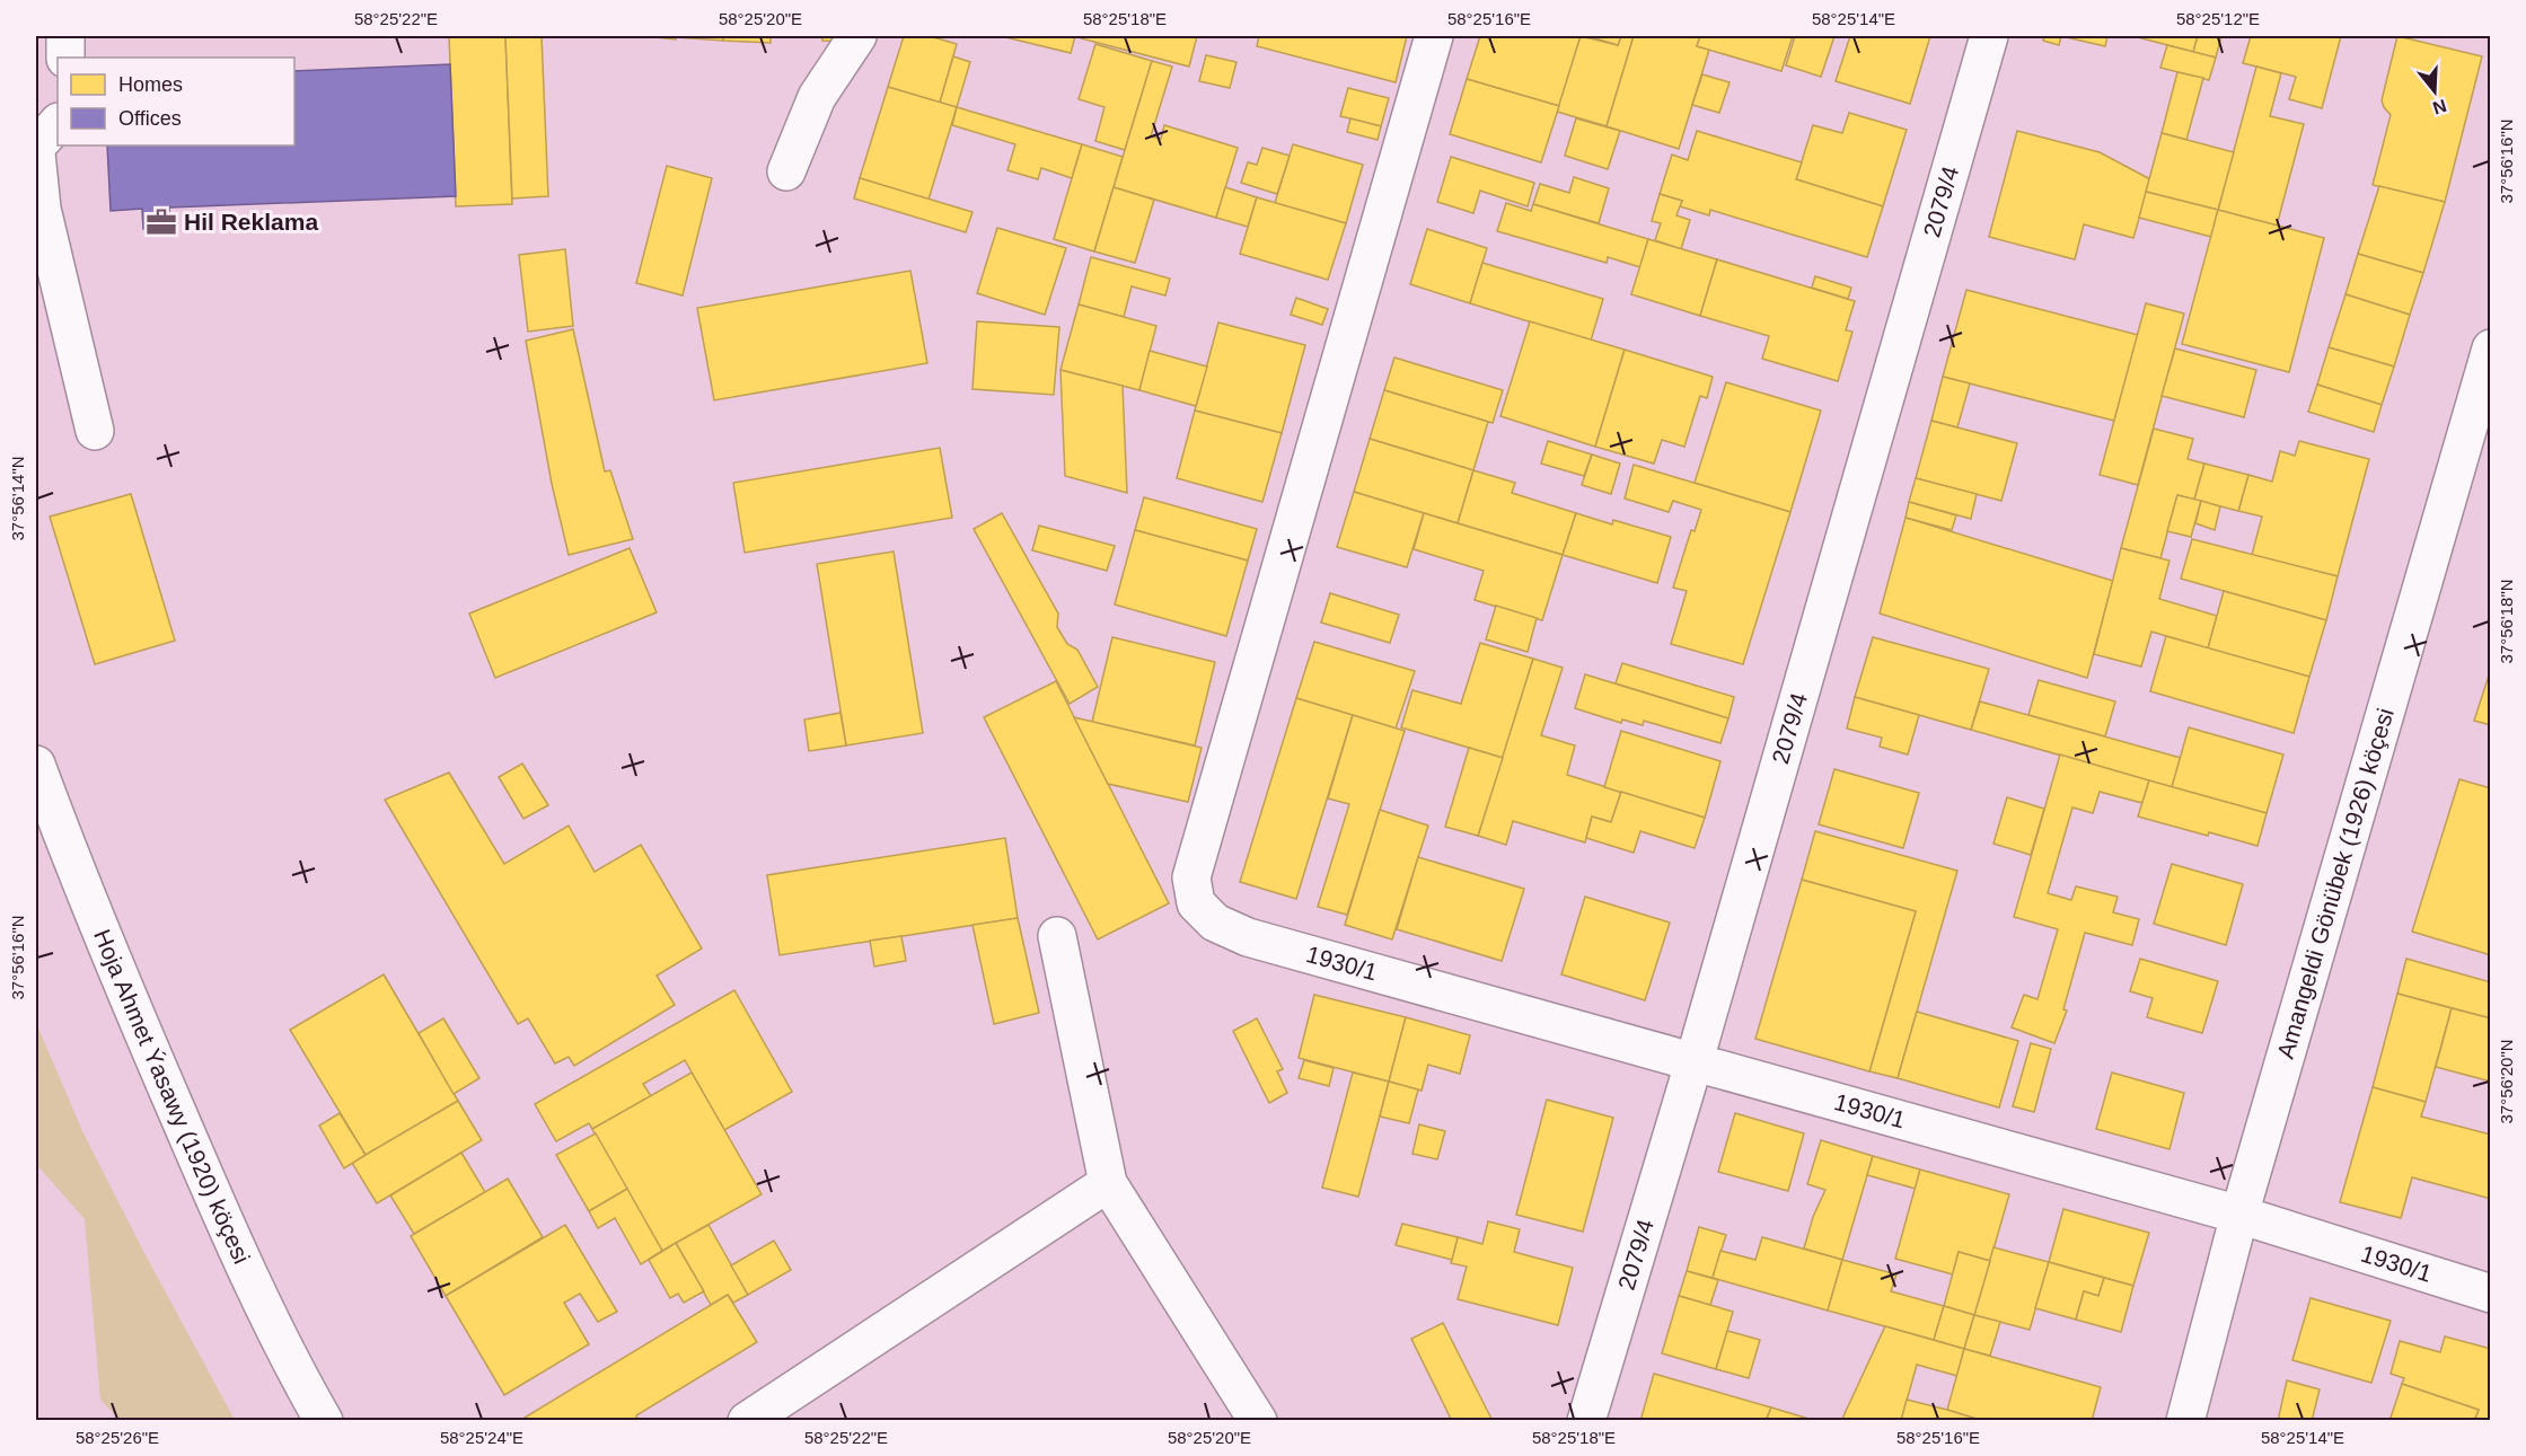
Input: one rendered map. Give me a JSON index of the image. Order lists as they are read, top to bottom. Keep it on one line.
{"streets":{"street":["2079/4","Amangeldi Gönübek (1926) köçesi","1930/1","Hoja Ahmet Ýasawy (1920) köçesi"]},"crossings":[["2079/4","1930/1"],["Amangeldi Gönübek (1926) köçesi","1930/1"]],"places":{"office":["Hil Reklama"]},"legend":["Homes","Offices"],"north":"bottom","coordinates":["58°25'22\"E","58°25'20\"E","58°25'18\"E","58°25'16\"E","58°25'14\"E","58°25'12\"E","37°56'16\"N","37°56'14\"N","37°56'18\"N","37°56'20\"N","58°25'26\"E","58°25'24\"E"]}
